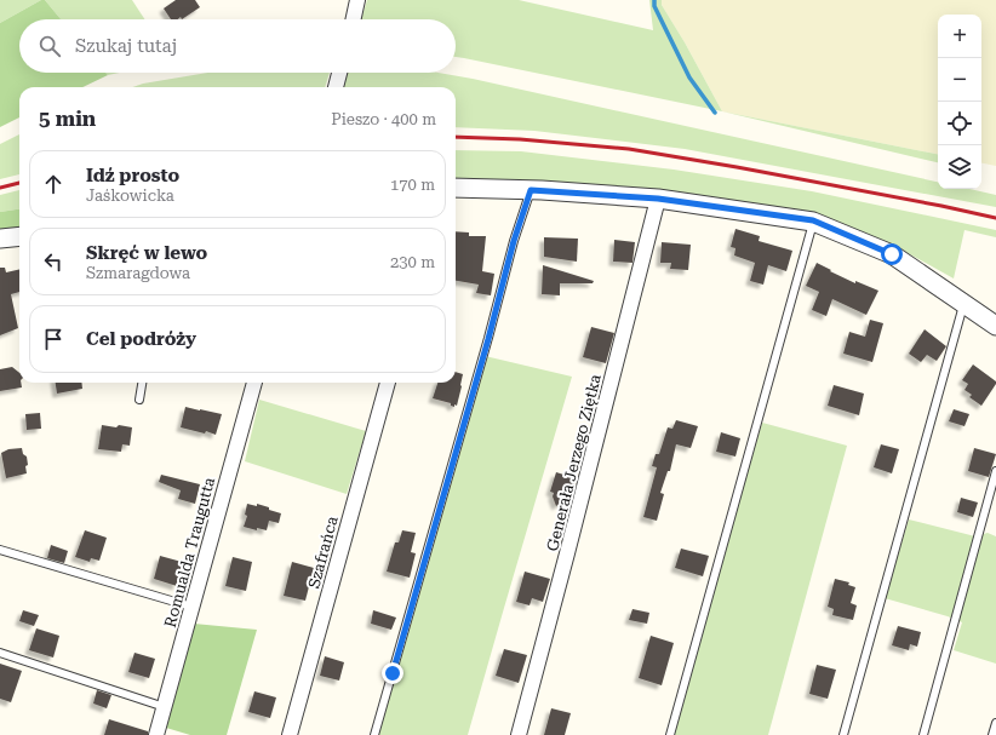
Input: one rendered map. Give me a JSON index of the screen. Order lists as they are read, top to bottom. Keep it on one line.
{"streets":{"street":["Generała Jerzego Ziętka","Romualda Traugutta","Szafrańca"]},"page":{"map_buttons":["+","−"],"search":"Szukaj tutaj","heading":["5 min","Pieszo · 400 m"],"list":[["Idź prosto","Jaśkowicka","170 m"],["Skręć w lewo","Szmaragdowa","230 m"],"Cel podróży"]}}
